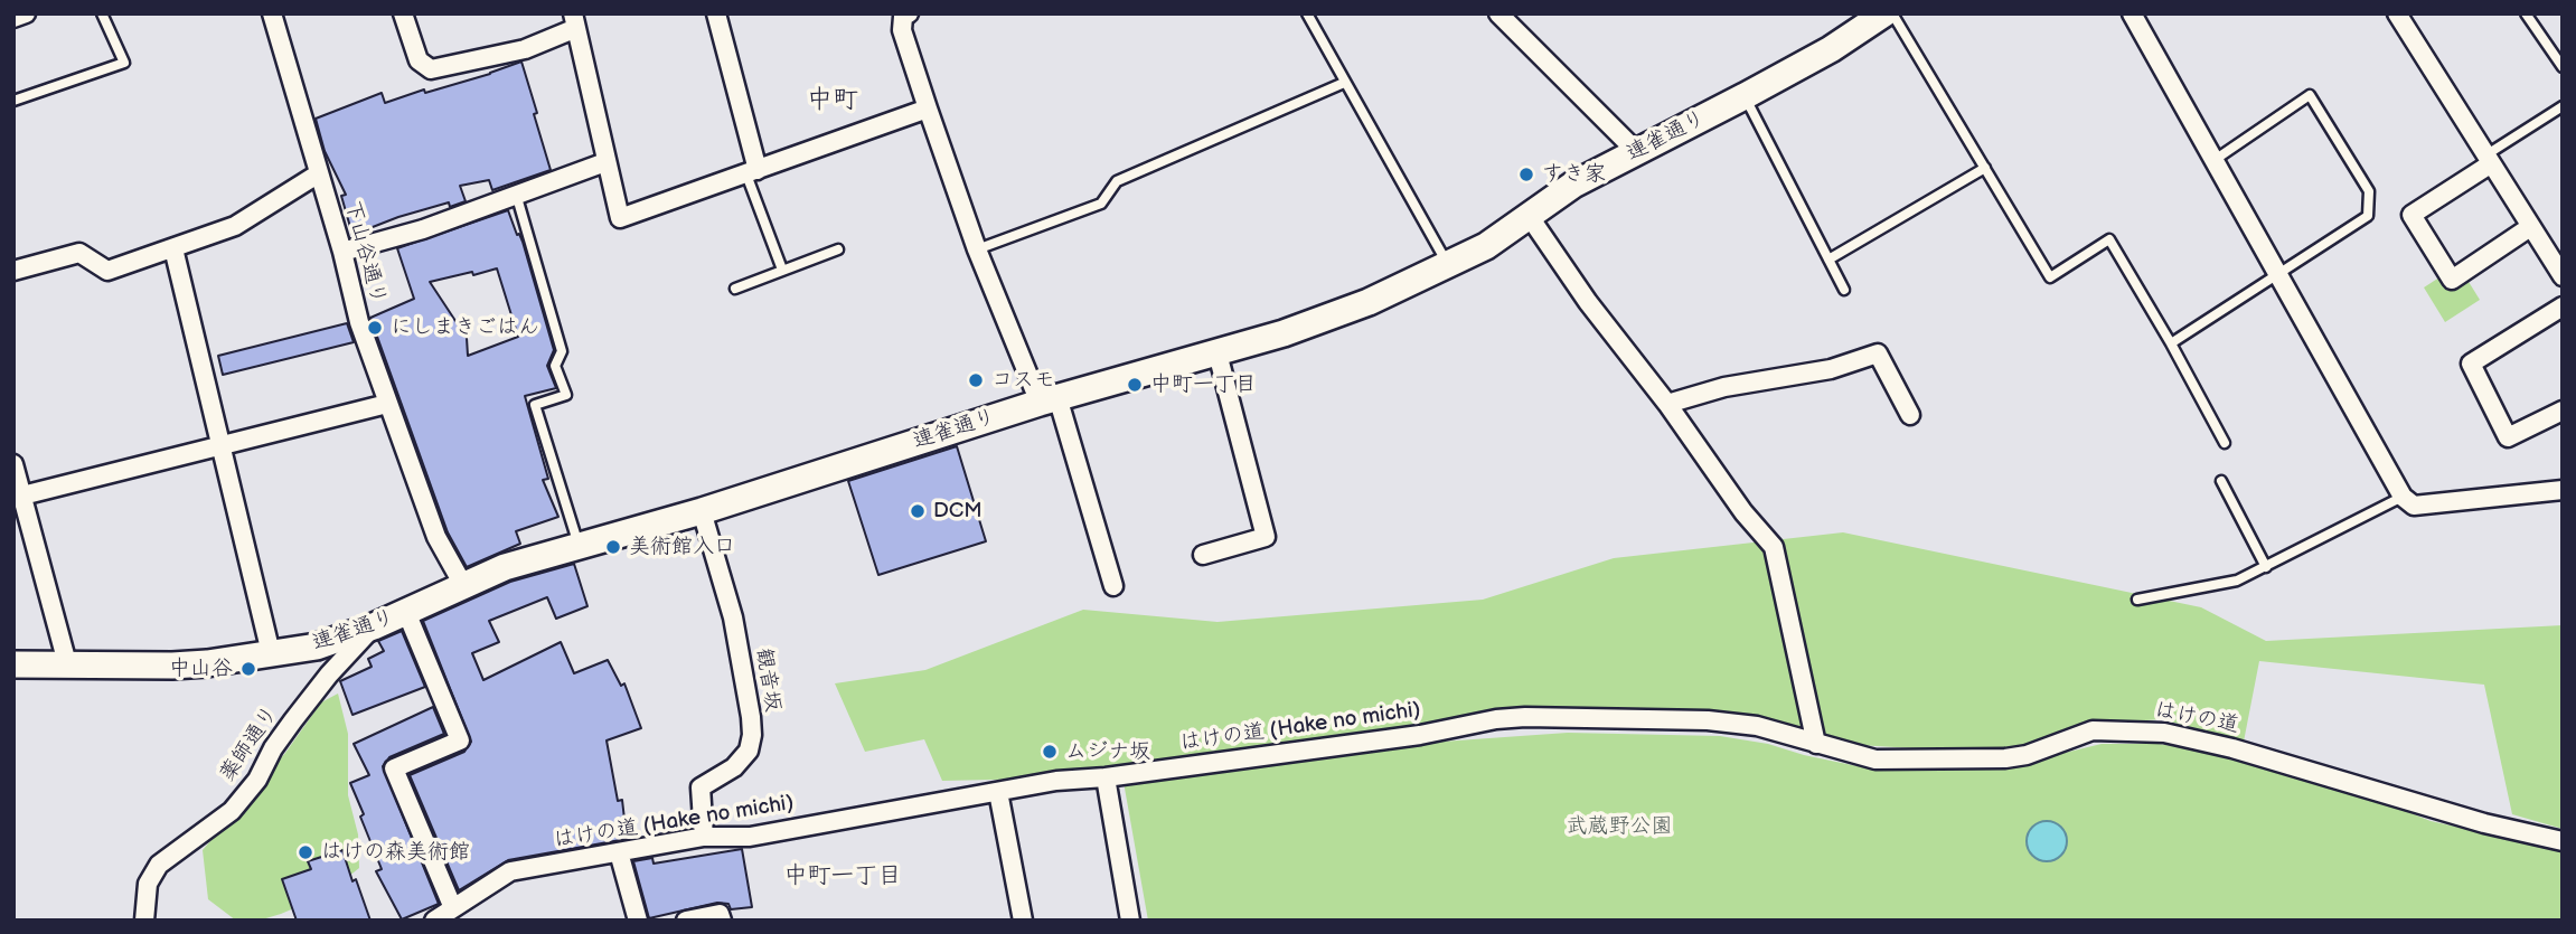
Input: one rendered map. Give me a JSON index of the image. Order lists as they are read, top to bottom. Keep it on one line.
{"streets":{"main road":["連雀通り"],"street":["下山谷通り","観音坂","はけの道","はけの道 (Hake no michi)","薬師通り"]},"crossings":[["連雀通り","下山谷通り"],["連雀通り","観音坂"],["連雀通り","薬師通り"],["観音坂","はけの道 (Hake no michi)"],["はけの道","はけの道 (Hake no michi)"]],"districts":["中町","中町一丁目"],"parks":["武蔵野公園"],"places":["すき家","にしまきごはん","コスモ","中町一丁目","DCM","美術館入口","中山谷","ムジナ坂","はけの森美術館"]}
